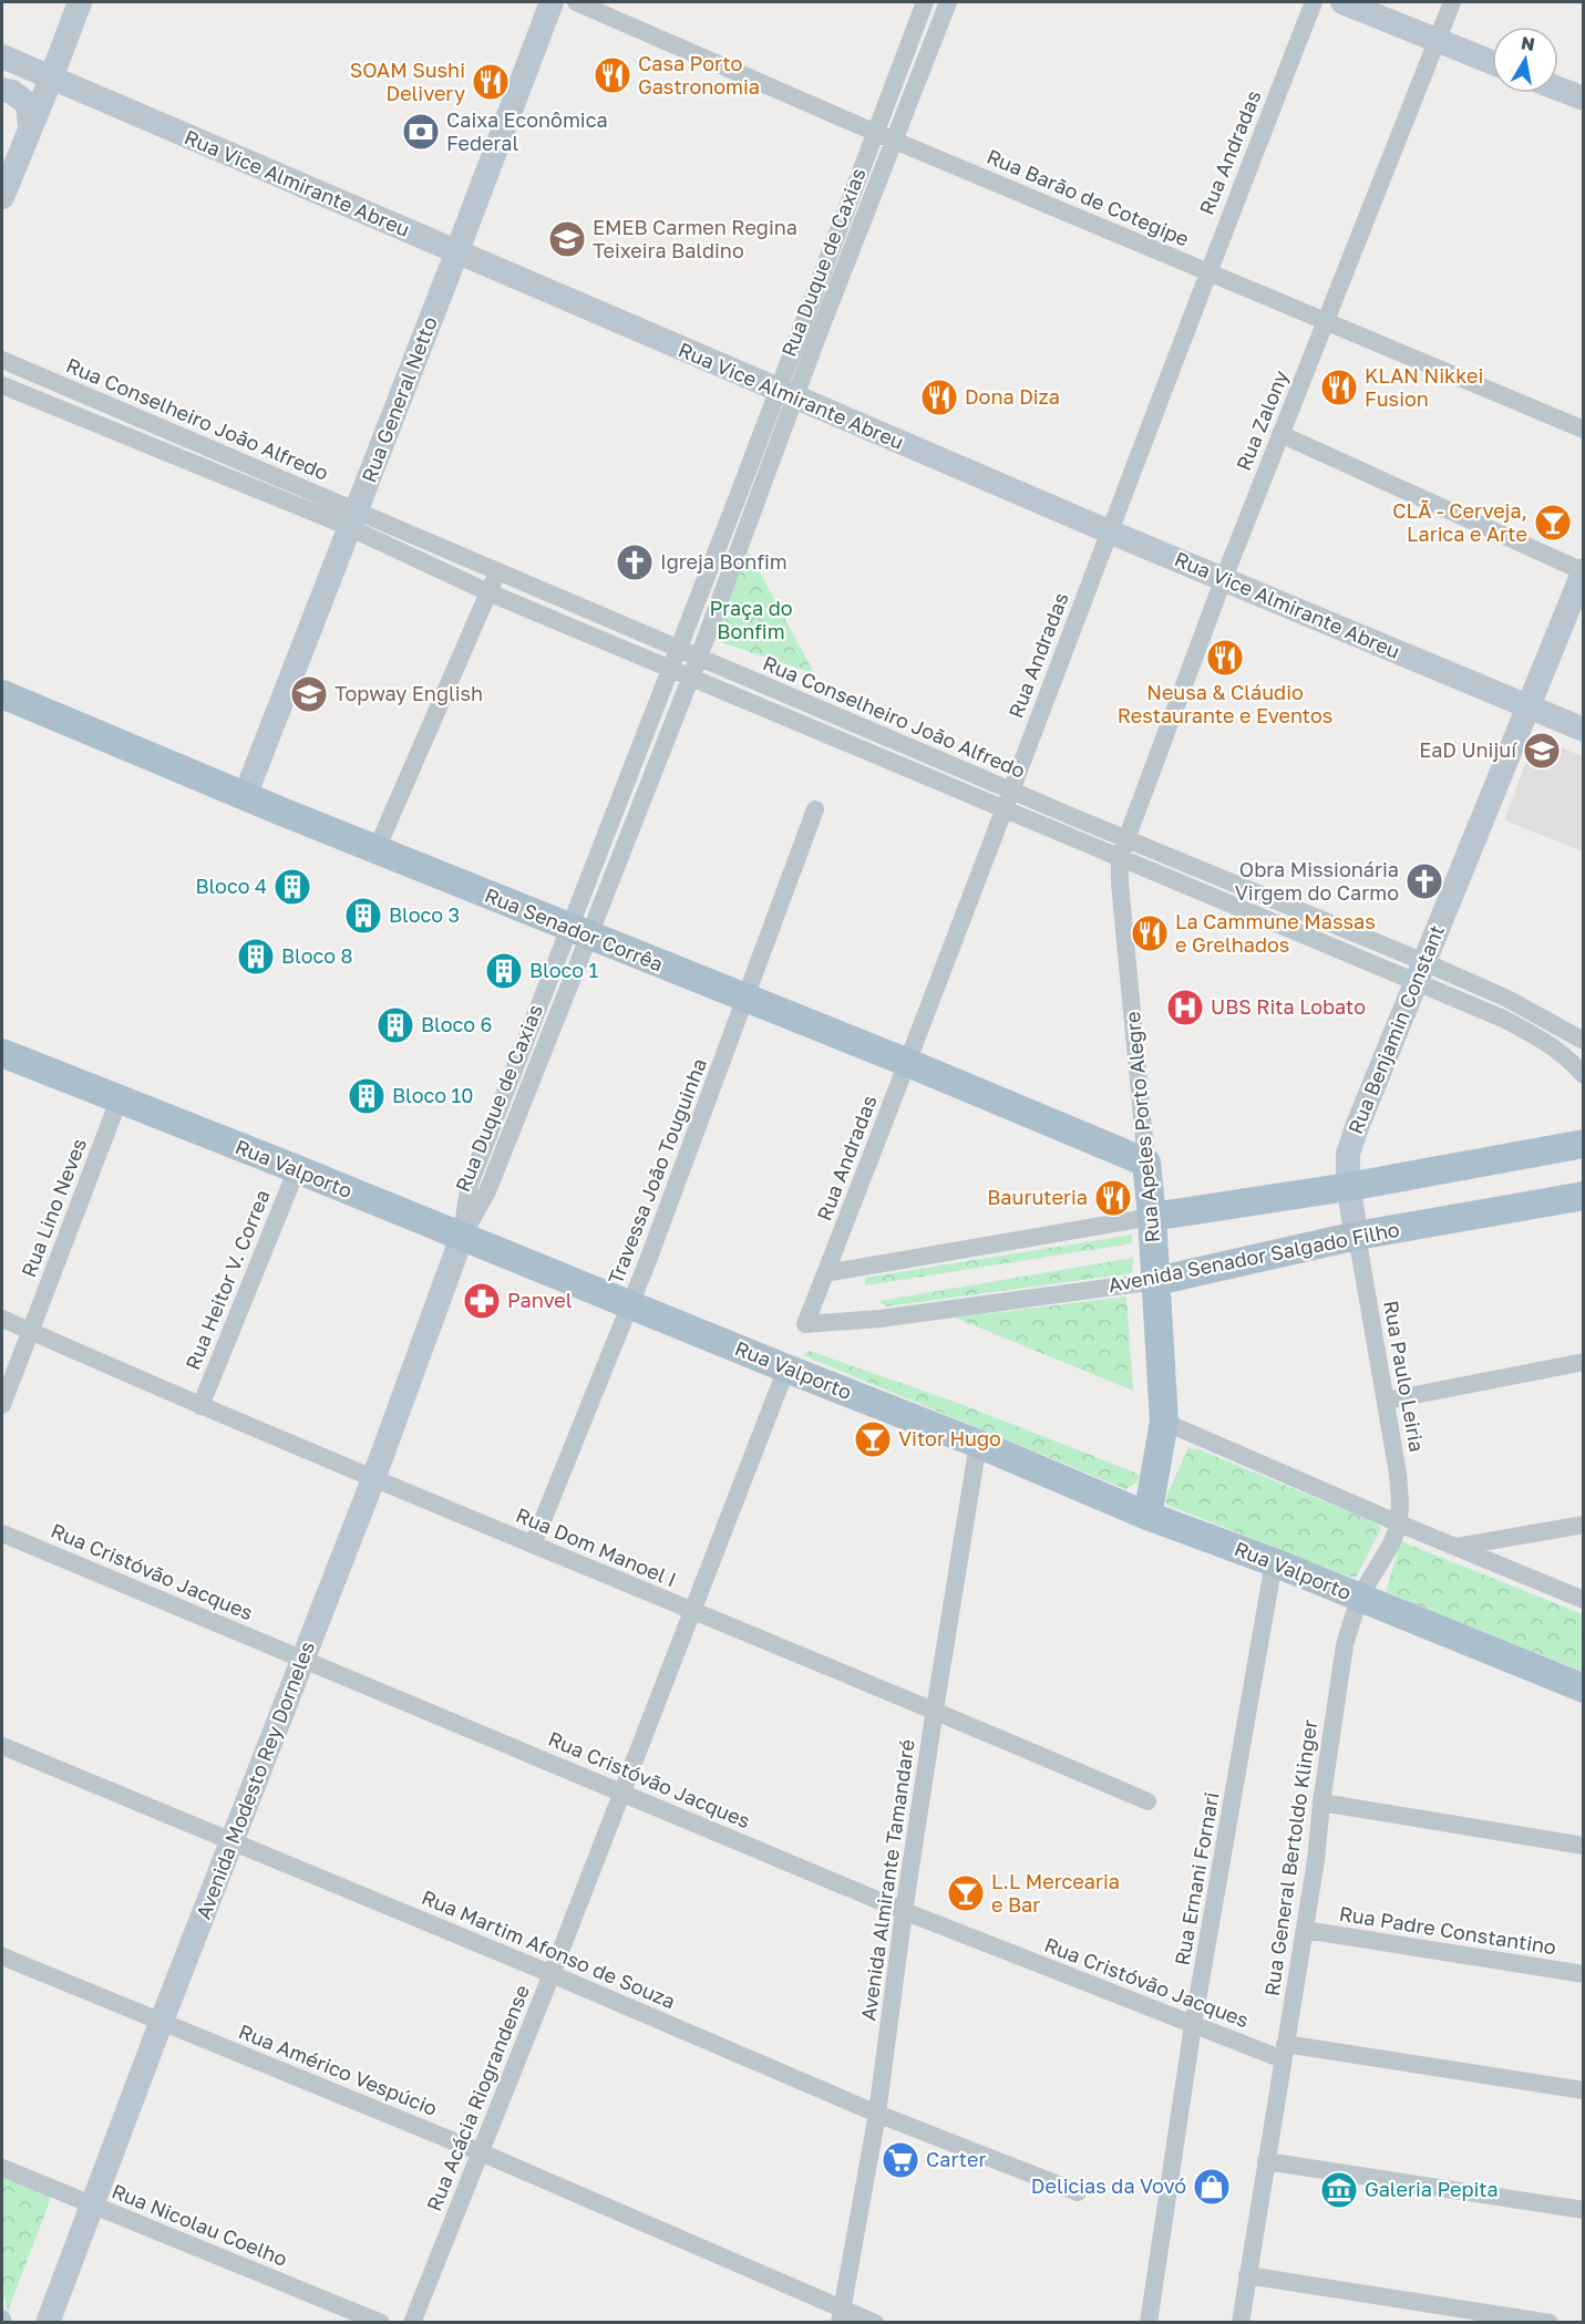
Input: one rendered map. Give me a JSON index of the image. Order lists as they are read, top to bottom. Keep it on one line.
{"streets":{"main road":["Rua Senador Corrêa","Rua Apeles Porto Alegre","Rua Valporto","Avenida Senador Salgado Filho"],"street":["Rua Andradas","Rua Vice Almirante Abreu","Rua Barão de Cotegipe","Rua Duque de Caxias","Rua General Netto","Rua Conselheiro João Alfredo","Rua Zalony","Rua Benjamin Constant","Travessa João Touguinha","Rua Lino Neves","Rua Heitor V. Correa","Rua Paulo Leiria","Rua Dom Manoel I","Rua Cristóvão Jacques","Avenida Modesto Rey Dorneles","Rua General Bertoldo Klinger","Rua Ernani Fornari","Avenida Almirante Tamandaré","Rua Padre Constantino","Rua Martim Afonso de Souza","Rua Américo Vespúcio","Rua Acácia Riograndense","Rua Nicolau Coelho"]},"crossings":[["Rua Andradas","Rua Vice Almirante Abreu"],["Rua Andradas","Rua Barão de Cotegipe"],["Rua Andradas","Rua Conselheiro João Alfredo"],["Rua Andradas","Rua Senador Corrêa"],["Rua Andradas","Avenida Senador Salgado Filho"],["Rua Vice Almirante Abreu","Rua Duque de Caxias"],["Rua Vice Almirante Abreu","Rua General Netto"],["Rua Vice Almirante Abreu","Rua Zalony"],["Rua Vice Almirante Abreu","Rua Benjamin Constant"],["Rua Barão de Cotegipe","Rua Duque de Caxias"],["Rua Barão de Cotegipe","Rua Zalony"],["Rua Duque de Caxias","Rua Conselheiro João Alfredo"],["Rua Duque de Caxias","Rua Senador Corrêa"],["Rua Duque de Caxias","Rua Valporto"],["Rua Duque de Caxias","Avenida Modesto Rey Dorneles"],["Rua General Netto","Rua Conselheiro João Alfredo"],["Rua General Netto","Rua Senador Corrêa"],["Rua Conselheiro João Alfredo","Rua Zalony"],["Rua Conselheiro João Alfredo","Rua Benjamin Constant"],["Rua Conselheiro João Alfredo","Rua Apeles Porto Alegre"],["Rua Zalony","Rua Apeles Porto Alegre"],["Rua Senador Corrêa","Rua Apeles Porto Alegre"],["Rua Senador Corrêa","Travessa João Touguinha"],["Rua Benjamin Constant","Avenida Senador Salgado Filho"],["Rua Benjamin Constant","Rua Paulo Leiria"],["Rua Apeles Porto Alegre","Rua Valporto"],["Rua Apeles Porto Alegre","Avenida Senador Salgado Filho"],["Rua Valporto","Travessa João Touguinha"],["Rua Valporto","Rua Lino Neves"],["Rua Valporto","Rua Heitor V. Correa"],["Rua Valporto","Avenida Modesto Rey Dorneles"],["Rua Valporto","Rua General Bertoldo Klinger"],["Rua Valporto","Rua Ernani Fornari"],["Rua Valporto","Avenida Almirante Tamandaré"],["Rua Valporto","Rua Acácia Riograndense"],["Travessa João Touguinha","Rua Dom Manoel I"],["Rua Lino Neves","Rua Dom Manoel I"],["Avenida Senador Salgado Filho","Rua Paulo Leiria"],["Rua Heitor V. Correa","Rua Dom Manoel I"],["Rua Dom Manoel I","Avenida Modesto Rey Dorneles"],["Rua Dom Manoel I","Avenida Almirante Tamandaré"],["Rua Dom Manoel I","Rua Acácia Riograndense"],["Rua Cristóvão Jacques","Avenida Modesto Rey Dorneles"],["Rua Cristóvão Jacques","Rua General Bertoldo Klinger"],["Rua Cristóvão Jacques","Rua Ernani Fornari"],["Rua Cristóvão Jacques","Avenida Almirante Tamandaré"],["Rua Cristóvão Jacques","Rua Acácia Riograndense"],["Avenida Modesto Rey Dorneles","Rua Martim Afonso de Souza"],["Avenida Modesto Rey Dorneles","Rua Américo Vespúcio"],["Avenida Modesto Rey Dorneles","Rua Nicolau Coelho"],["Rua General Bertoldo Klinger","Rua Padre Constantino"],["Avenida Almirante Tamandaré","Rua Martim Afonso de Souza"],["Avenida Almirante Tamandaré","Rua Américo Vespúcio"],["Rua Martim Afonso de Souza","Rua Acácia Riograndense"],["Rua Américo Vespúcio","Rua Acácia Riograndense"]],"parks":["Praça do Bonfim"],"places":{"restaurant":["Casa Porto Gastronomia","SOAM Sushi Delivery","KLAN Nikkei Fusion","Dona Diza","Neusa & Cláudio Restaurante e Eventos","La Cammune Massas e Grelhados","Bauruteria"],"bank":["Caixa Econômica Federal"],"school or university":["EMEB Carmen Regina Teixeira Baldino","Topway English","EaD Unijuí"],"bar":["CLÃ - Cerveja, Larica e Arte","Vitor Hugo","L.L Mercearia e Bar"],"church":["Igreja Bonfim","Obra Missionária Virgem do Carmo"],"building":["Bloco 4","Bloco 3","Bloco 8","Bloco 1","Bloco 6","Bloco 10"],"hospital":["UBS Rita Lobato"],"pharmacy":["Panvel"],"supermarket":["Carter"],"shop":["Delicias da Vovó"],"museum":["Galeria Pepita"]},"north":"top"}
